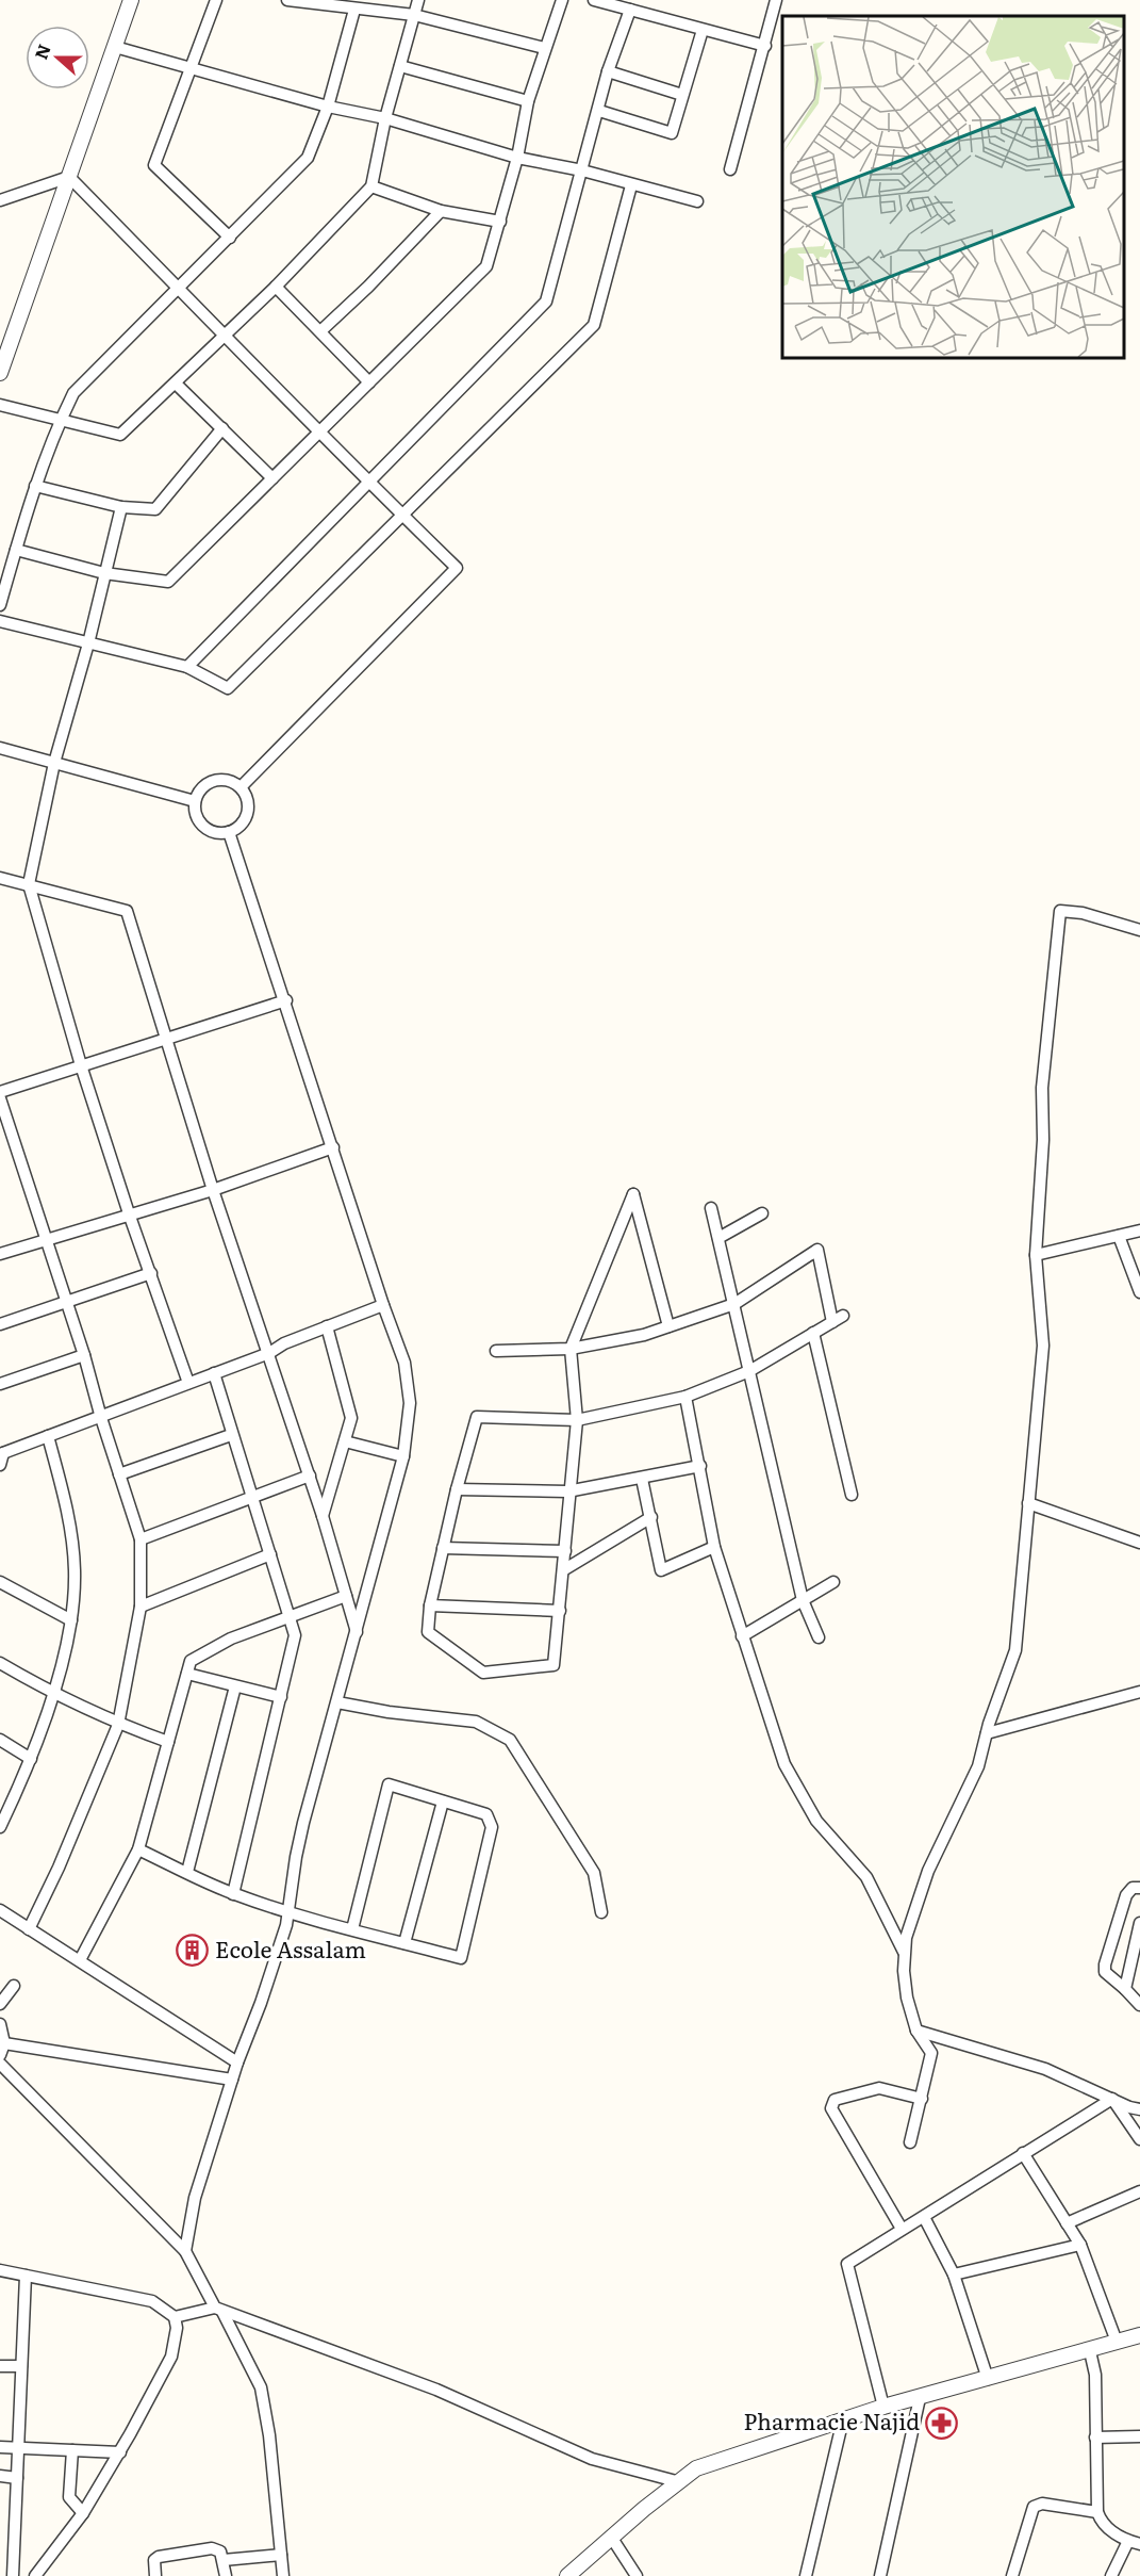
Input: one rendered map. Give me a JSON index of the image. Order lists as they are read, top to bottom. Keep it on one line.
{"places":{"building":["Ecole Assalam"],"pharmacy":["Pharmacie Najid"]},"north":"left"}
